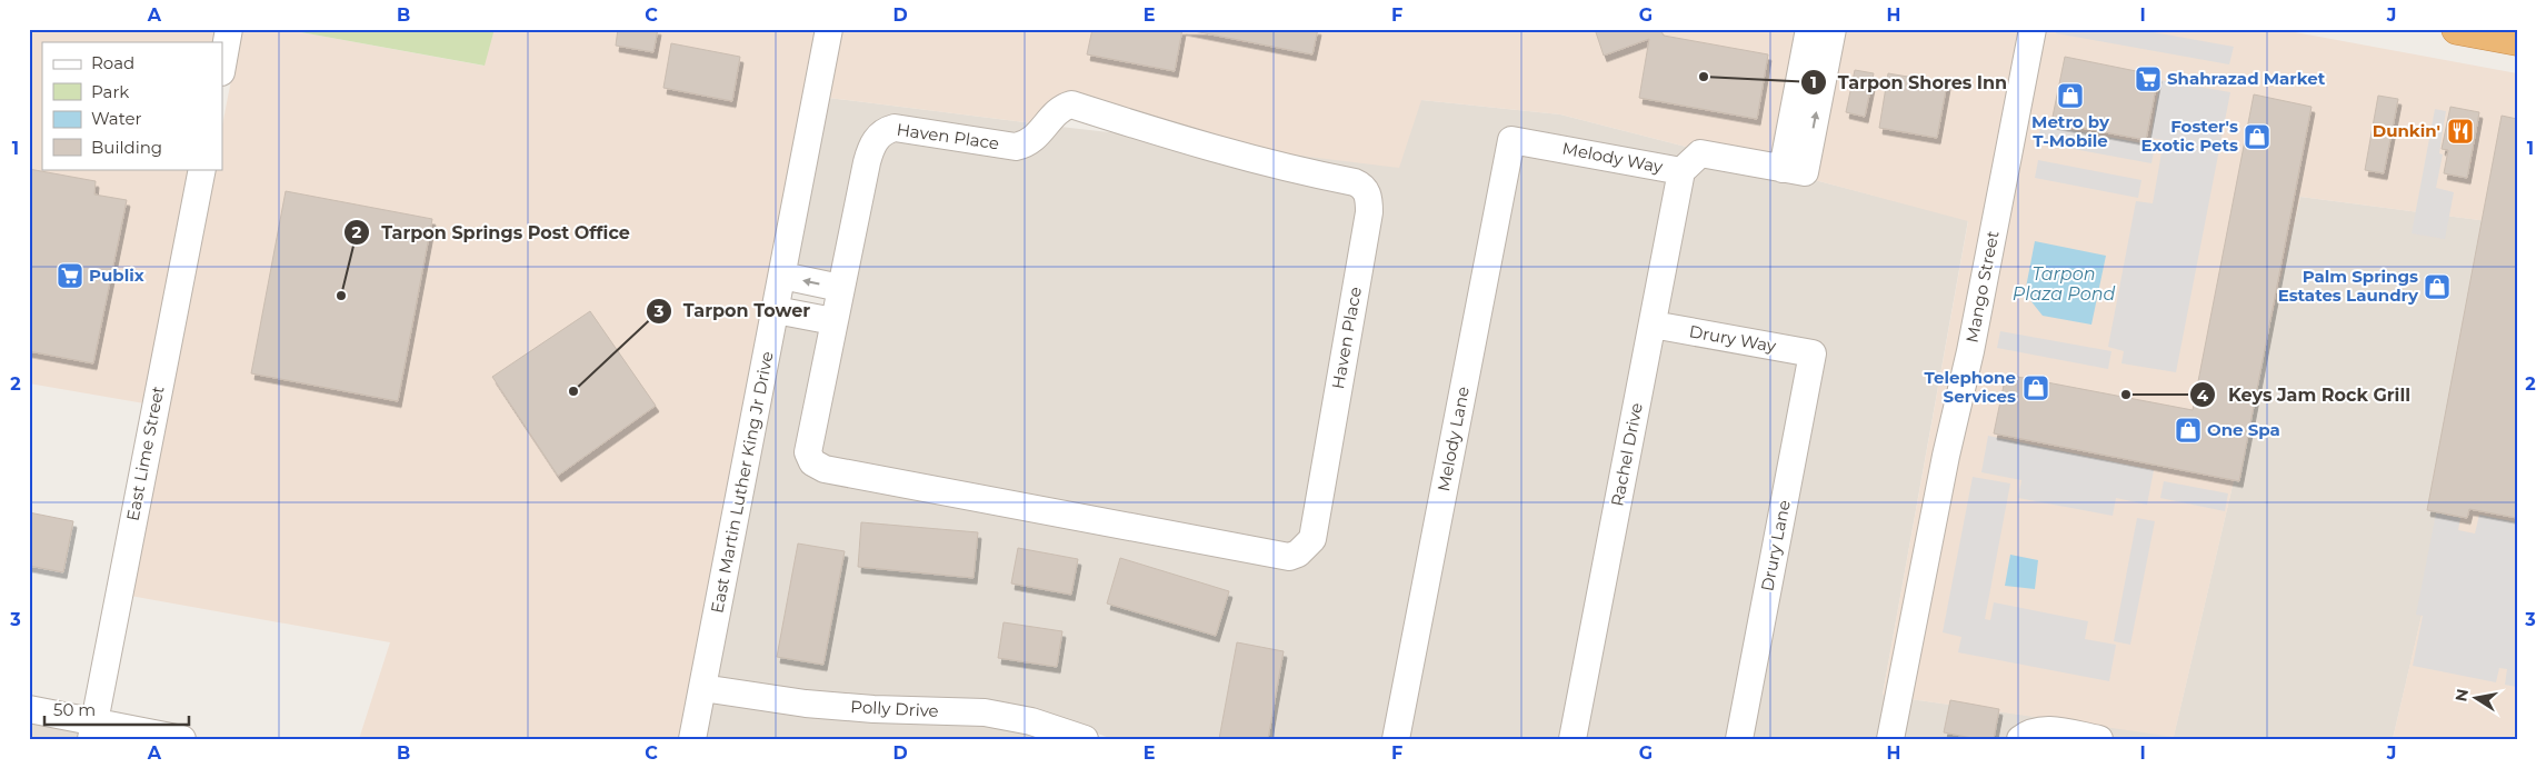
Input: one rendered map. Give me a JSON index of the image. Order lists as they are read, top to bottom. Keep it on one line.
{"streets":{"street":["Haven Place","Melody Way","Mango Street","Drury Way","Melody Lane","East Lime Street","Rachel Drive","East Martin Luther King Jr Drive","Drury Lane","Polly Drive"]},"crossings":[["Melody Way","Melody Lane"],["Melody Way","Rachel Drive"],["Drury Way","Rachel Drive"],["Drury Way","Drury Lane"],["East Martin Luther King Jr Drive","Polly Drive"]],"water":["Tarpon Plaza Pond"],"places":{"other":["Tarpon Shores Inn","Tarpon Springs Post Office","Tarpon Tower","Keys Jam Rock Grill"],"supermarket":["Shahrazad Market","Publix"],"shop":["Metro by T-Mobile","Foster's Exotic Pets","Palm Springs Estates Laundry","Telephone Services","One Spa"],"restaurant":["Dunkin'"]},"legend":["Road","Park","Water","Building"],"scale_bar":"50 m","north":"left","grid":{"columns":["A","B","C","D","E","F","G","H","I","J"],"rows":["1","2","3"]}}
